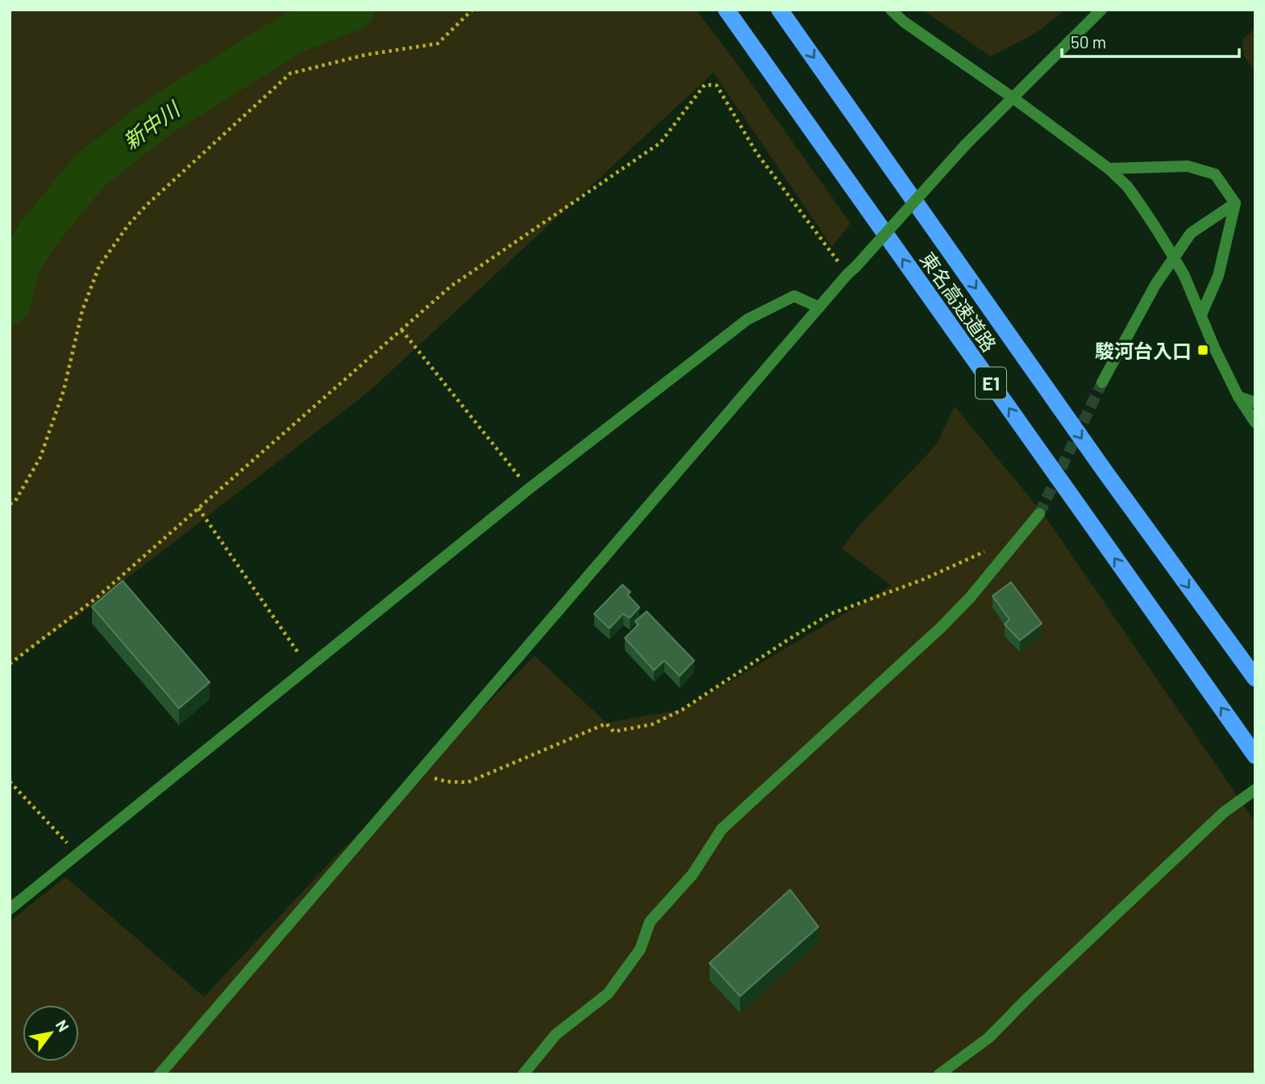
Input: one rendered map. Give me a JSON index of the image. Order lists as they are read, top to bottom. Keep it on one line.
{"streets":{"highway":["東名高速道路","E1"]},"water":["新中川"],"places":{"transit":["駿河台入口"]},"scale_bar":"50 m","north":"top right"}
